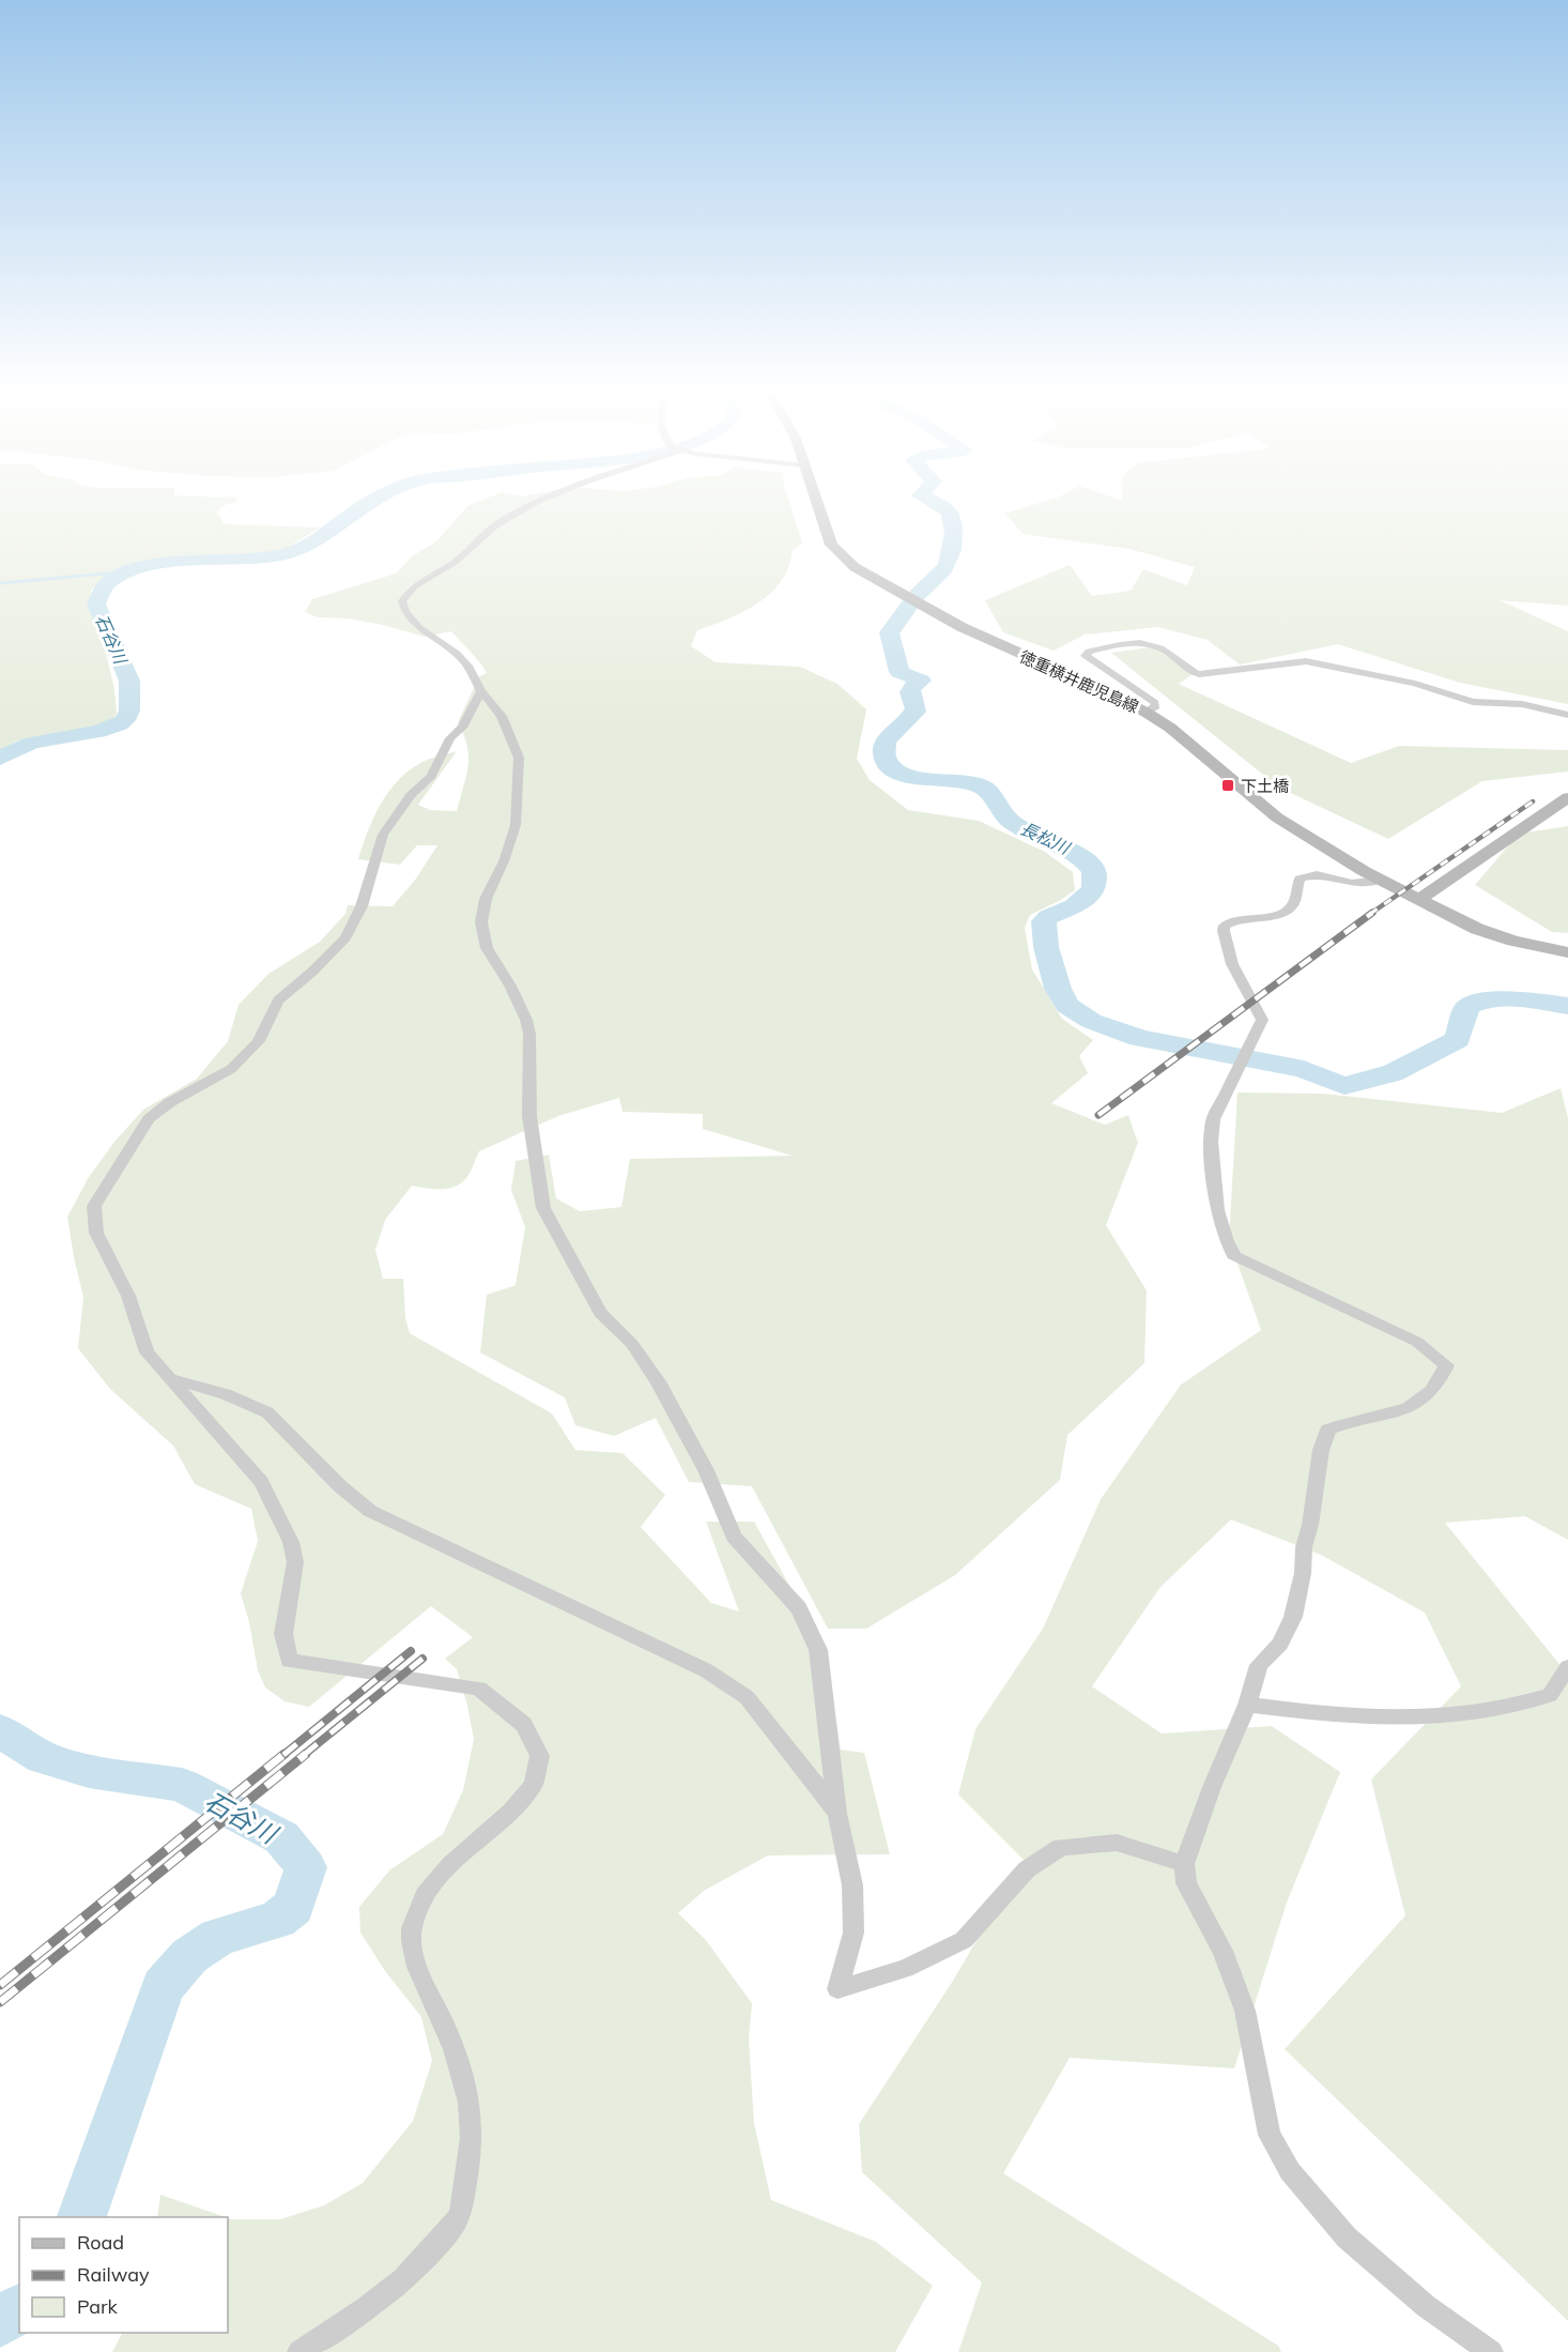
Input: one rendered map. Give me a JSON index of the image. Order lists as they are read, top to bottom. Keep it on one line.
{"streets":{"main road":["徳重横井鹿児島線"]},"water":["石谷川","長松川"],"places":{"transit":["下土橋"]},"legend":["Road","Railway","Park"]}
